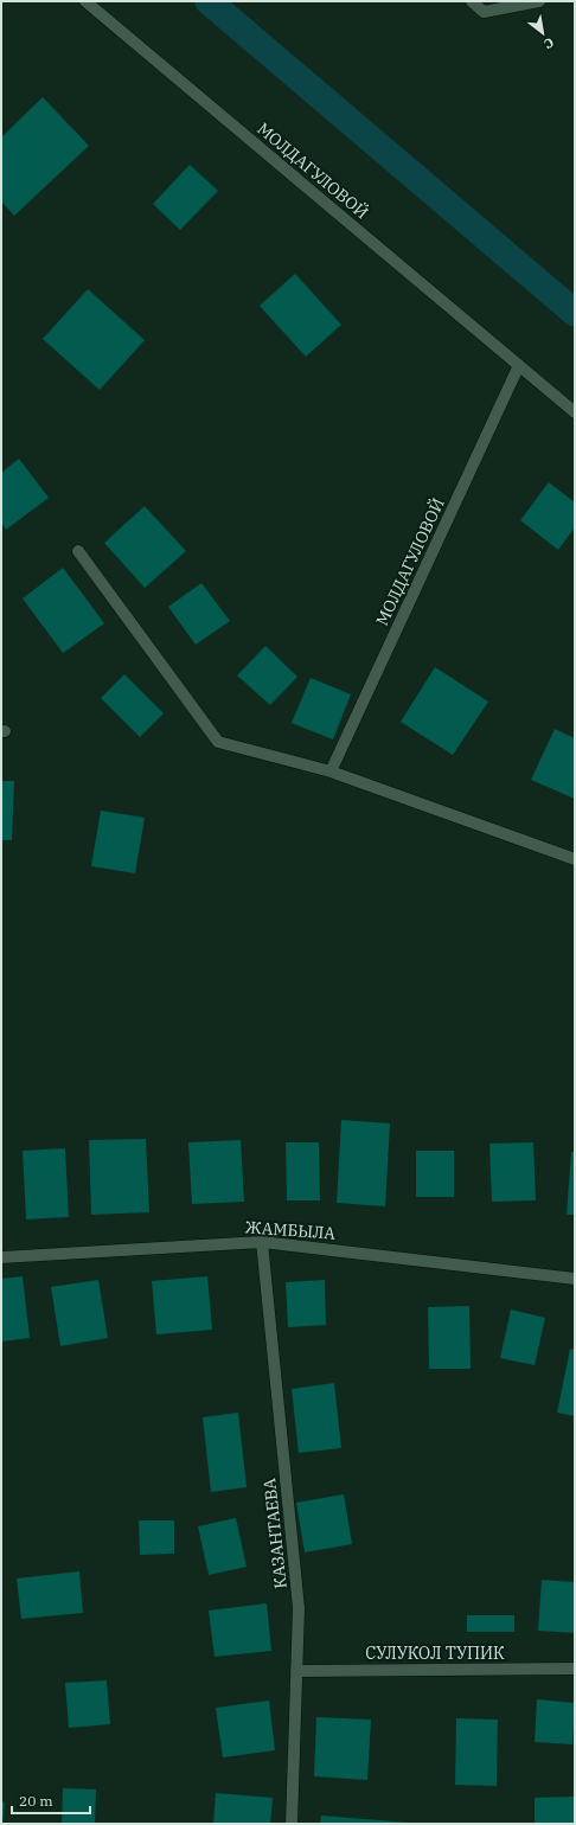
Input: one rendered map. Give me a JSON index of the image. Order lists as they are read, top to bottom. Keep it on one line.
{"streets":{"street":["МОЛДАГУЛОВОЙ","ЖАМБЫЛА","КАЗАНТАЕВА","СУЛУКОЛ ТУПИК"]},"crossings":[["ЖАМБЫЛА","КАЗАНТАЕВА"],["КАЗАНТАЕВА","СУЛУКОЛ ТУПИК"]],"scale_bar":"20 m","north":"bottom right"}
